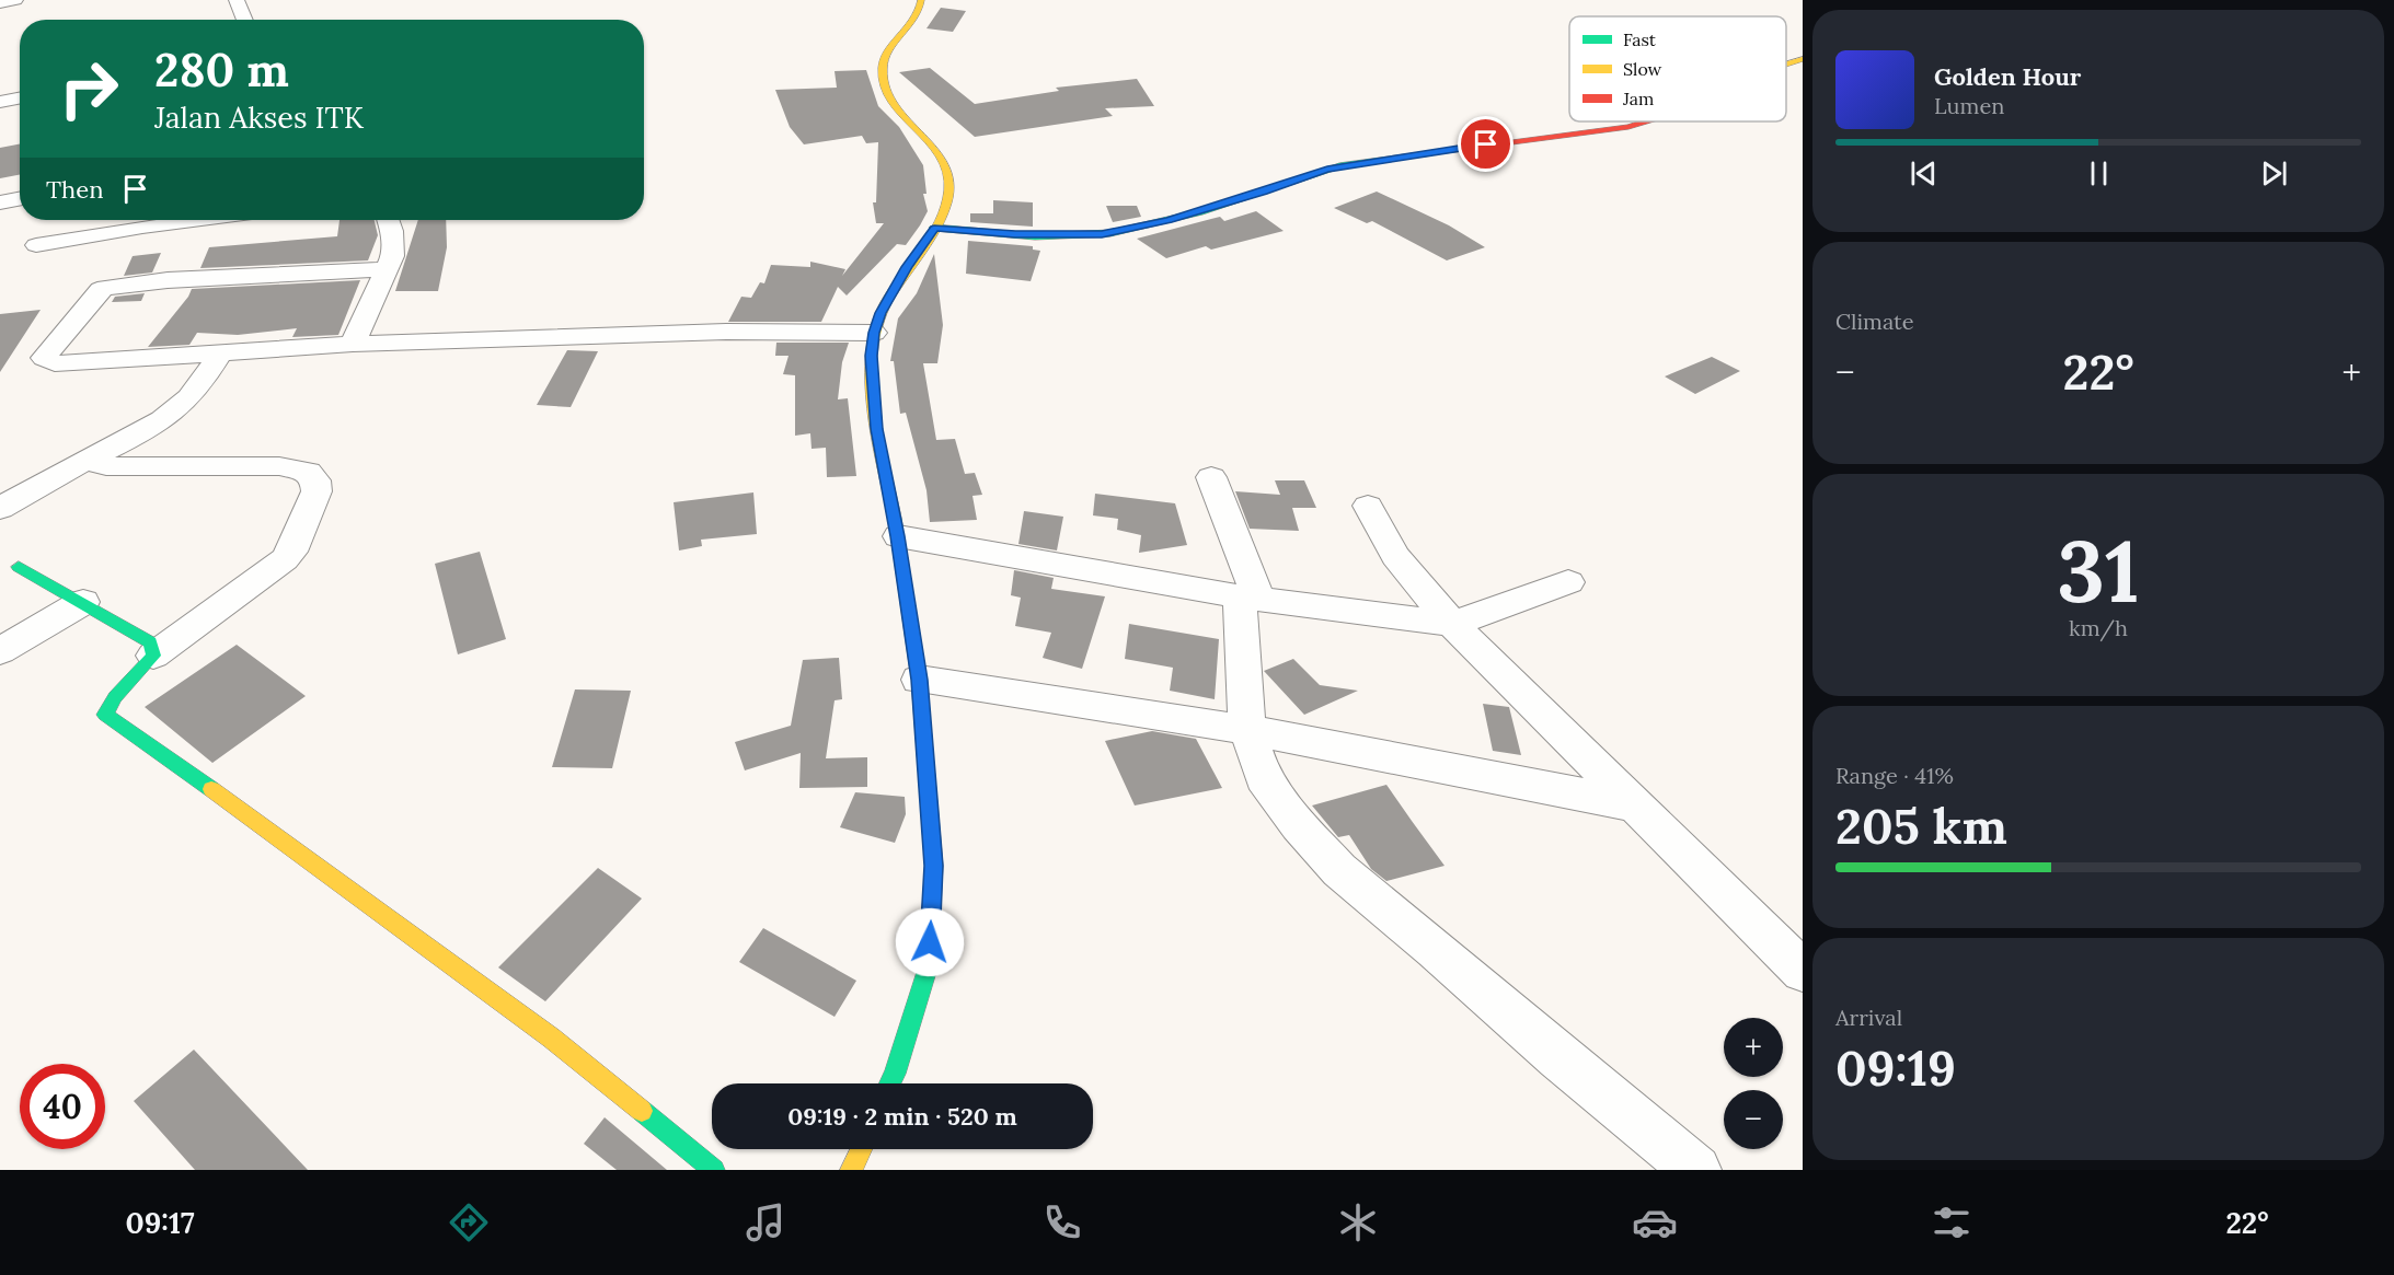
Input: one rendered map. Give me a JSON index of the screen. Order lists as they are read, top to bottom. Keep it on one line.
{"legend":["Fast","Slow","Jam"],"page":{"turn":["280 m","Jalan Akses ITK"],"song":["Golden Hour","Lumen"],"then":"Then","tile":["Climate",["31","km/h"],["Range · 41%","205 km"],["Arrival","09:19"]],"heat":["−","22°","+"],"map_buttons":["+","−"],"limit":"40","trip":"09:19 · 2 min · 520 m","tabs":["09:17","22°"]}}
